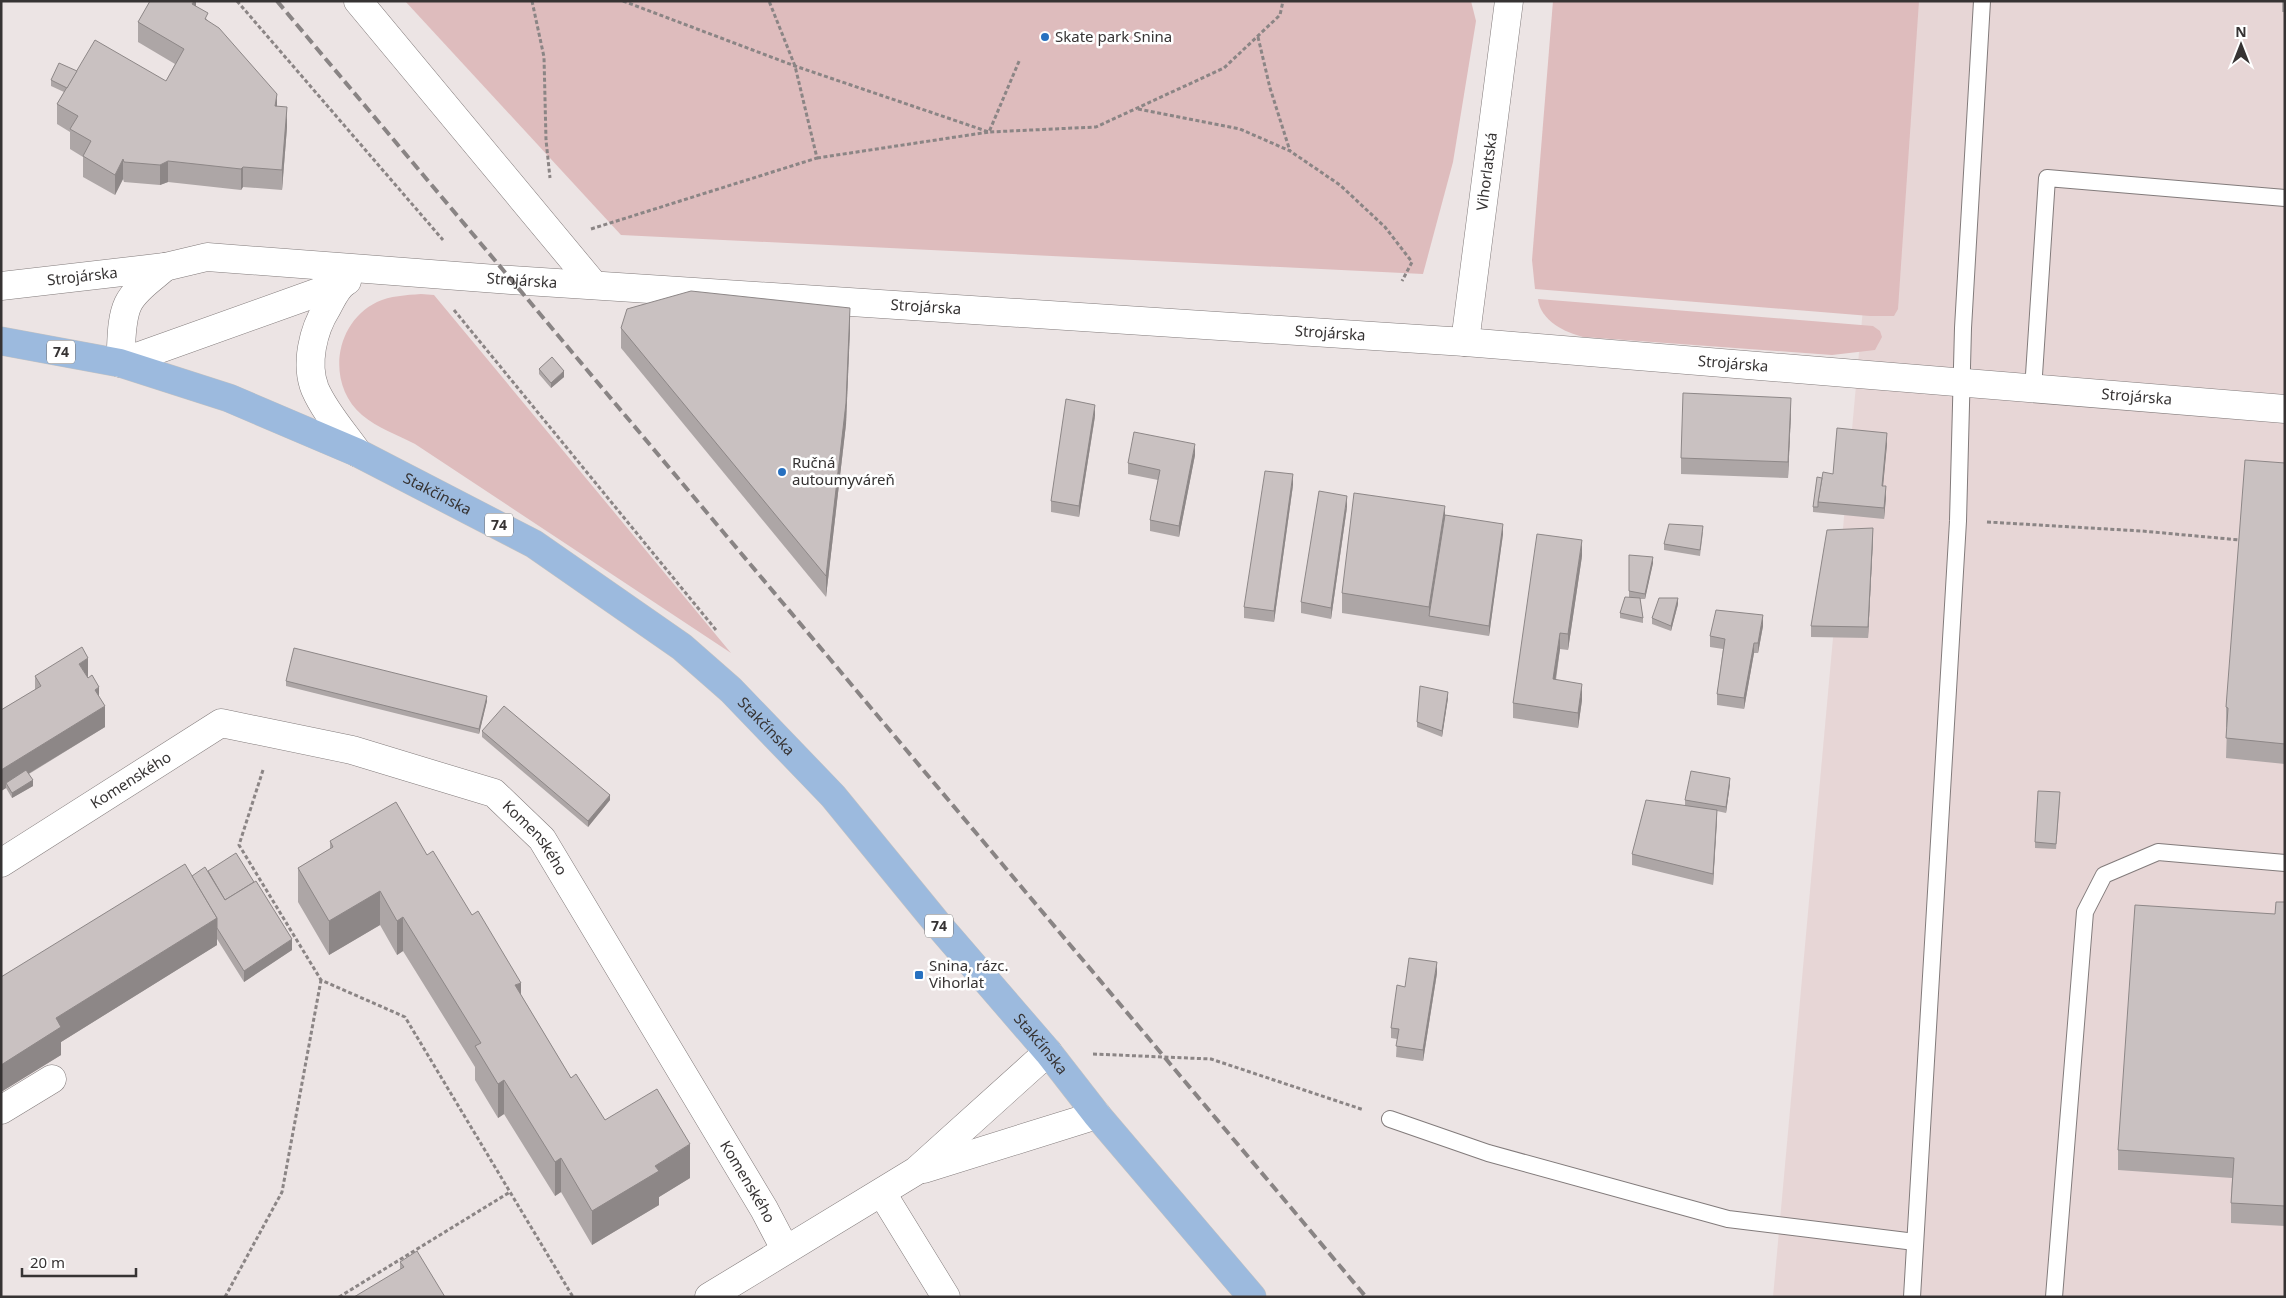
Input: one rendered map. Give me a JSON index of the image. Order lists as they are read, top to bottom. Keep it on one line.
{"streets":{"main road":["74","Stakčínska"],"street":["Vihorlatská","Strojárska","Komenského"]},"crossings":[["Vihorlatská","Strojárska"],["Strojárska","74"],["Strojárska","Stakčínska"],["74","Stakčínska"]],"places":{"other":["Skate park Snina","Ručná autoumyváreň"],"transit":["Snina, rázc. Vihorlat"]},"scale_bar":"20 m","north":"top"}
